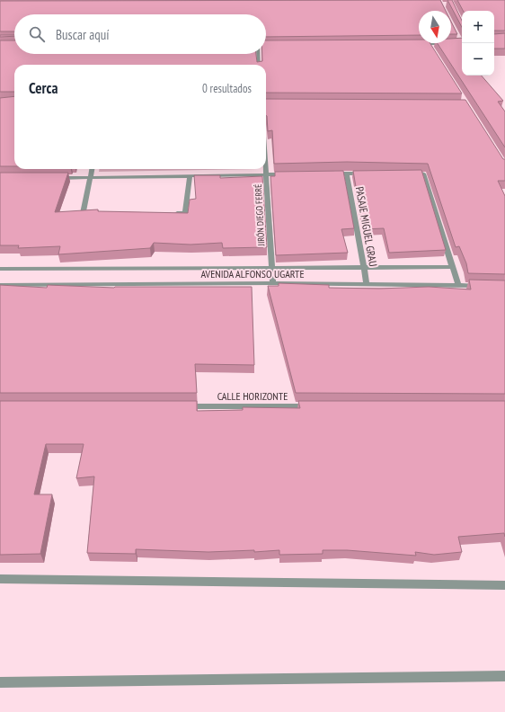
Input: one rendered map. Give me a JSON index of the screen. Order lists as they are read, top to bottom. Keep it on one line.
{"streets":{"street":["JIRÓN DIEGO FERRÉ","PASAJE MIGUEL GRAU","AVENIDA ALFONSO UGARTE","CALLE HORIZONTE"]},"crossings":[["JIRÓN DIEGO FERRÉ","AVENIDA ALFONSO UGARTE"],["PASAJE MIGUEL GRAU","AVENIDA ALFONSO UGARTE"]],"north":"bottom","page":{"map_buttons":["+","−"],"search":"Buscar aquí","heading":["Cerca","0 resultados"]}}
